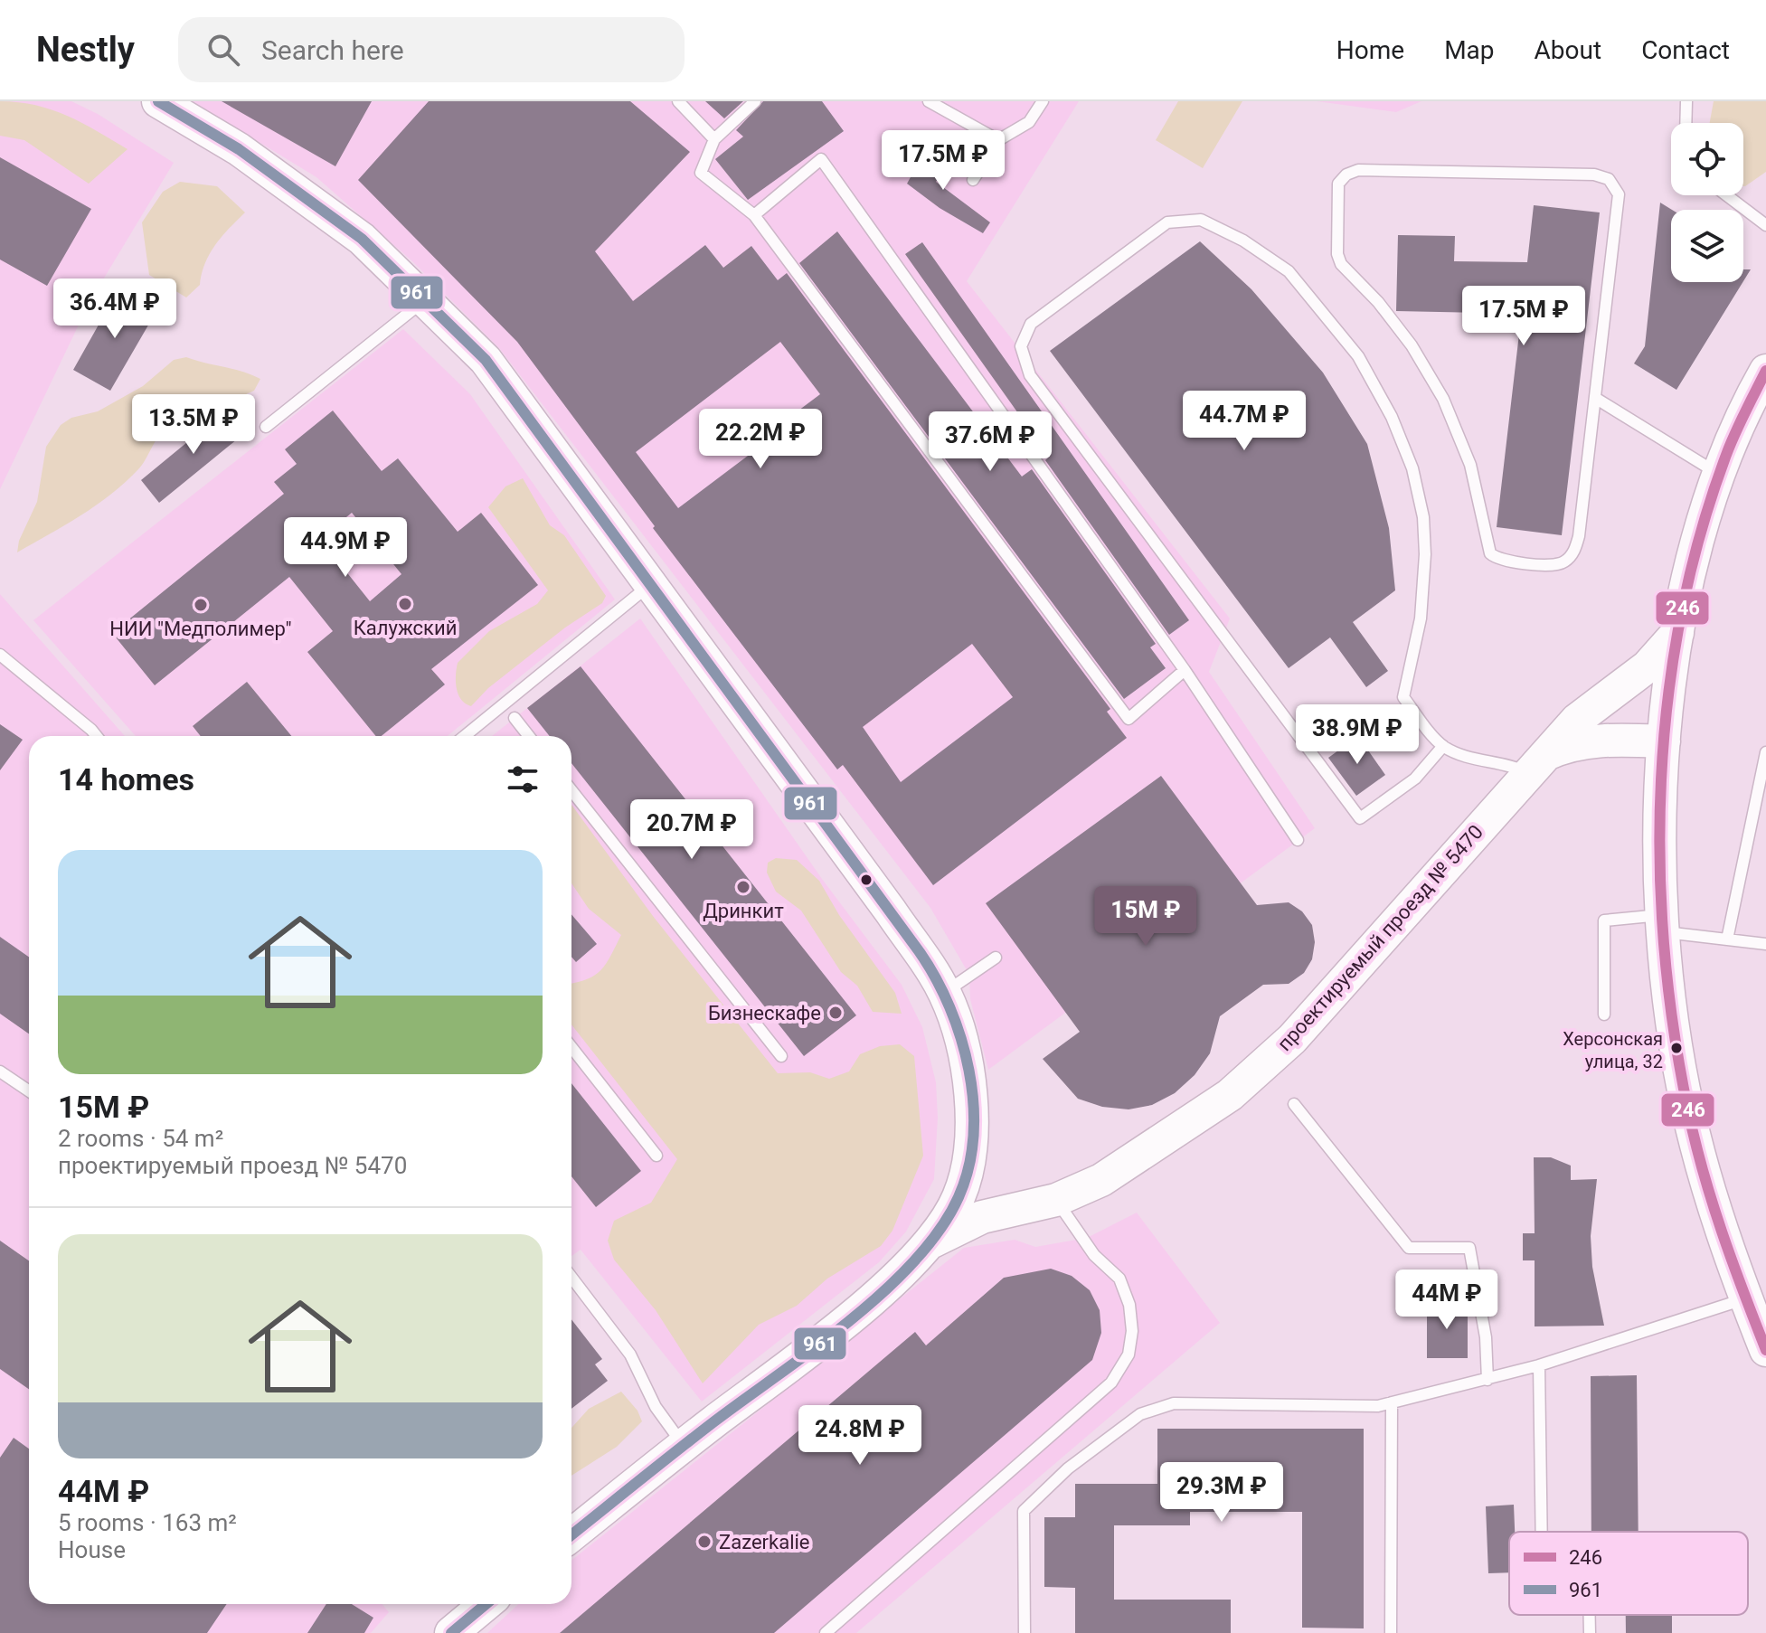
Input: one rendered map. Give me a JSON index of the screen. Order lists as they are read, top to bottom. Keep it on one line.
{"streets":{"street":["проектируемый проезд № 5470"]},"places":["Калужский","НИИ \"Медполимер\"","Дринкит","Бизнескафе","Херсонская улица, 32","Zazerkalie"],"lines":["transit line 961","transit line 246"],"legend":["246","961"],"page":{"header":"Nestly","search":"Search here","nav":["Home","Map","About","Contact"],"price":["17.5M ₽","36.4M ₽","17.5M ₽","44.7M ₽","13.5M ₽","22.2M ₽","37.6M ₽","44.9M ₽","38.9M ₽","20.7M ₽","15M ₽","44M ₽","24.8M ₽","29.3M ₽"],"heading":"14 homes","list":[{"name":"15M ₽","note":"2 rooms · 54 m² · проектируемый проезд № 5470"},{"name":"44M ₽","note":"5 rooms · 163 m² · House"}]}}
